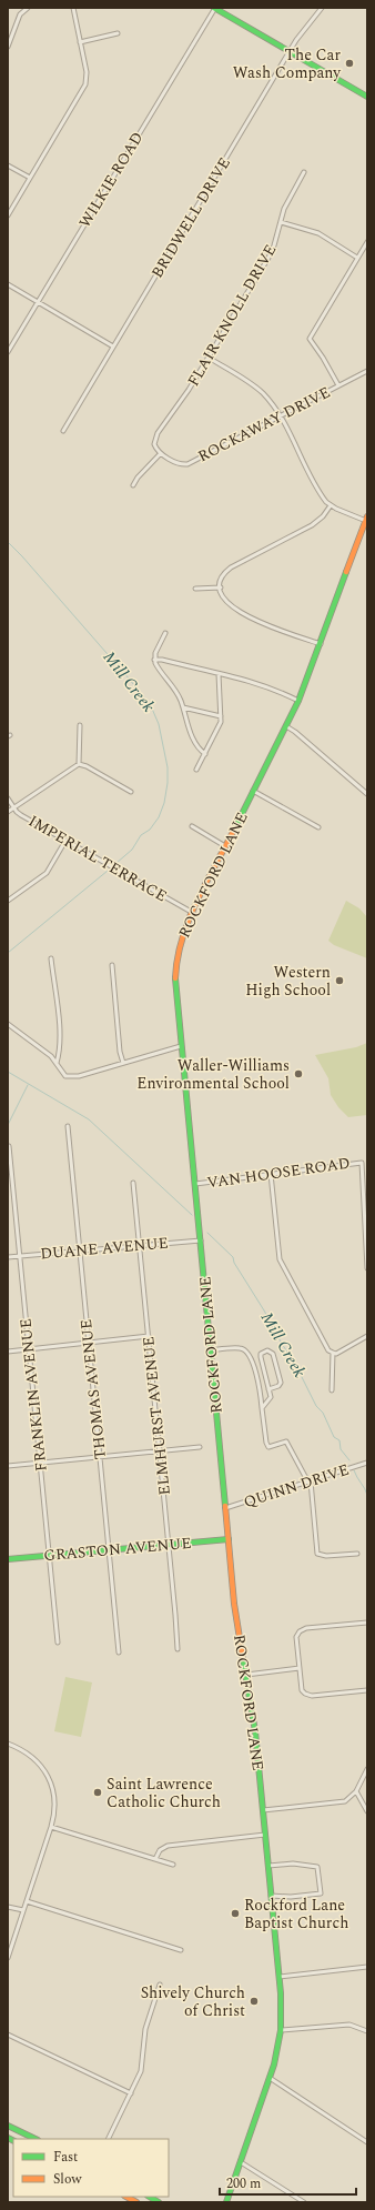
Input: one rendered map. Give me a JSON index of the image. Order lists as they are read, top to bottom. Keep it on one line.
{"streets":{"main road":["ROCKFORD LANE","GRASTON AVENUE"],"street":["WILKIE ROAD","BRIDWELL DRIVE","FLAIR KNOLL DRIVE","ROCKAWAY DRIVE","IMPERIAL TERRACE","VAN HOOSE ROAD","DUANE AVENUE","THOMAS AVENUE","FRANKLIN AVENUE","ELMHURST AVENUE","QUINN DRIVE"]},"crossings":[["FLAIR KNOLL DRIVE","ROCKAWAY DRIVE"],["IMPERIAL TERRACE","ROCKFORD LANE"],["ROCKFORD LANE","VAN HOOSE ROAD"],["ROCKFORD LANE","DUANE AVENUE"],["ROCKFORD LANE","QUINN DRIVE"],["ROCKFORD LANE","GRASTON AVENUE"],["DUANE AVENUE","THOMAS AVENUE"],["DUANE AVENUE","FRANKLIN AVENUE"],["DUANE AVENUE","ELMHURST AVENUE"],["THOMAS AVENUE","GRASTON AVENUE"],["FRANKLIN AVENUE","GRASTON AVENUE"],["ELMHURST AVENUE","GRASTON AVENUE"]],"water":["Mill Creek"],"places":["The Car Wash Company","Western High School","Waller-Williams Environmental School","Saint Lawrence Catholic Church","Rockford Lane Baptist Church","Shively Church of Christ"],"legend":["Fast","Slow"],"scale_bar":"200 m"}
